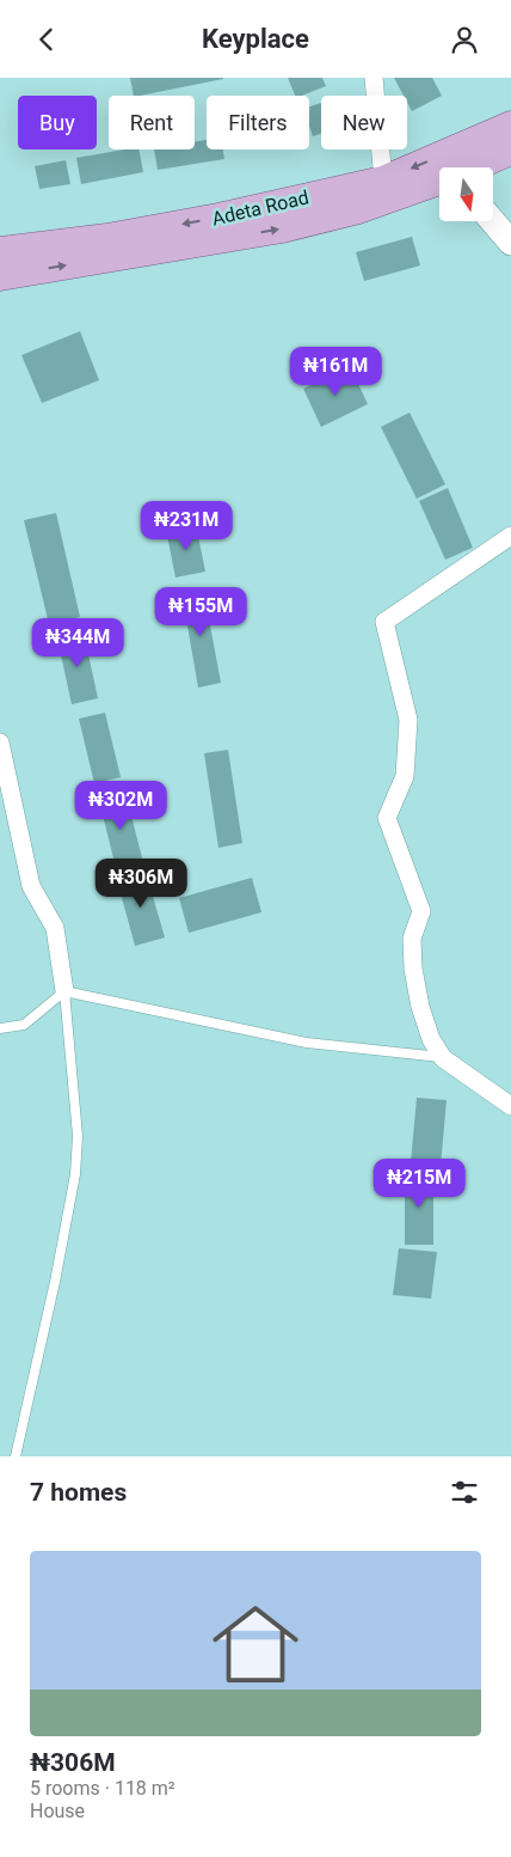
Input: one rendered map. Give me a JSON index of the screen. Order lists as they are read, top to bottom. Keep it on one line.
{"streets":{"main road":["Adeta Road"]},"north":"bottom","page":{"header":"Keyplace","chip":["Buy","Rent","Filters","New"],"price":["₦161M","₦231M","₦155M","₦344M","₦302M","₦306M","₦215M"],"heading":"7 homes","list":[{"name":"₦306M","note":"5 rooms · 118 m² · House"}]}}
